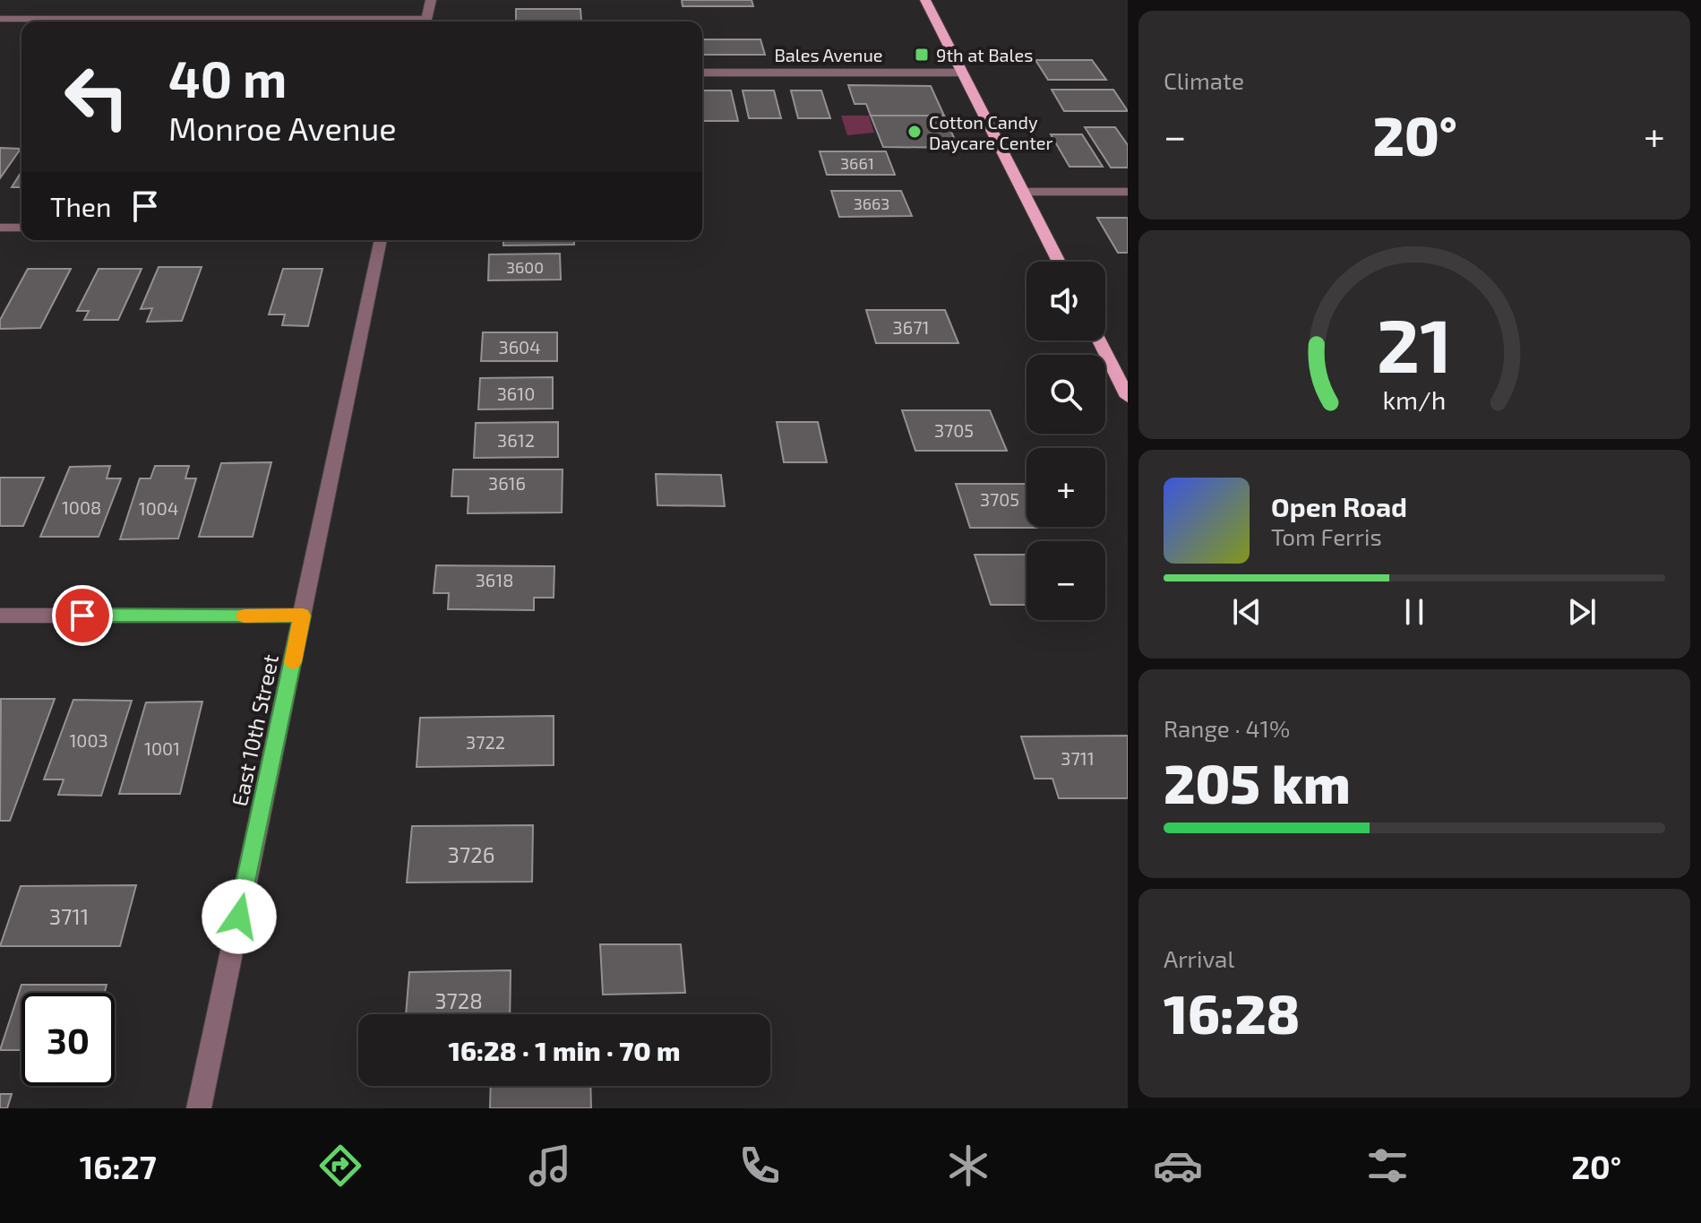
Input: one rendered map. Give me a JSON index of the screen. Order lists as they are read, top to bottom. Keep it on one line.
{"streets":{"street":["Bales Avenue","East 10th Street"]},"places":{"transit":["9th at Bales"],"other":["Cotton Candy Daycare Center"]},"house_numbers":["3661","3663","3600","3671","3604","3610","3705","3612","3616","3705","1008","1004","3618","1003","3722","1001","3711","3726","3711","3728"],"page":{"tile":["Climate",["Range · 41%","205 km"],["Arrival","16:28"]],"turn":["40 m","Monroe Avenue"],"heat":["−","20°","+"],"then":"Then","map_buttons":["+","−"],"song":["Open Road","Tom Ferris"],"limit":"30","trip":"16:28 · 1 min · 70 m","tabs":["16:27","20°"],"gauge":["21","km/h"]}}
